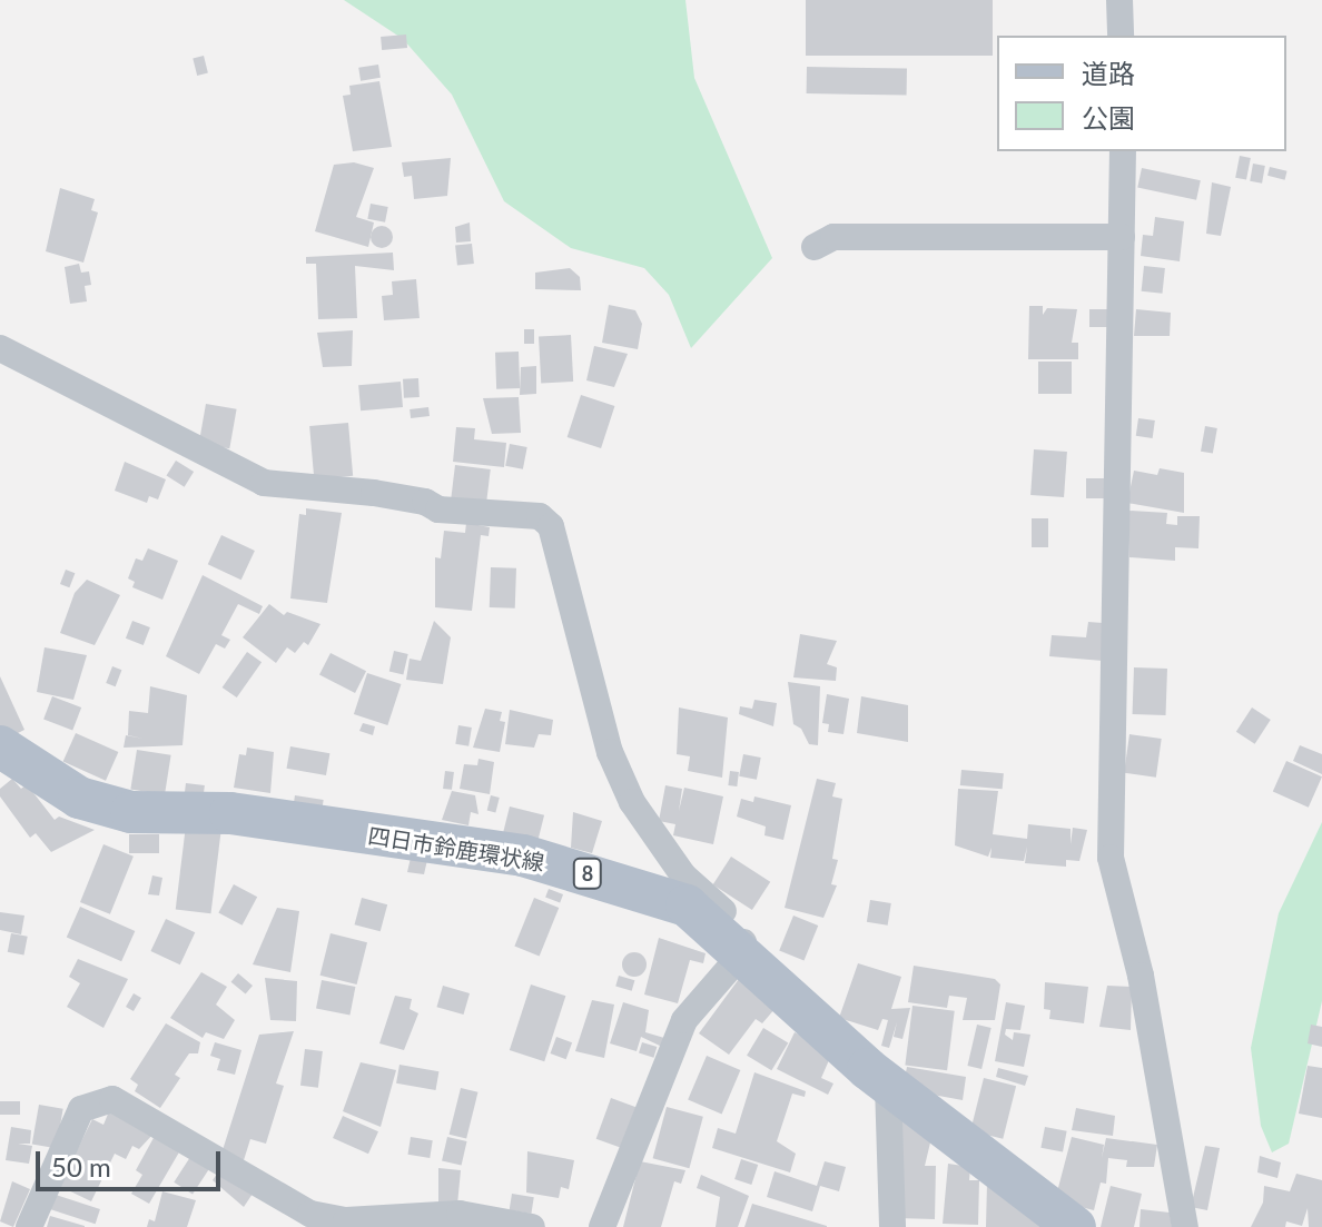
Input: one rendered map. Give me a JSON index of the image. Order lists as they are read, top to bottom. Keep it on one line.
{"streets":{"main road":["四日市鈴鹿環状線","8"]},"legend":["道路","公園"],"scale_bar":"50 m"}
